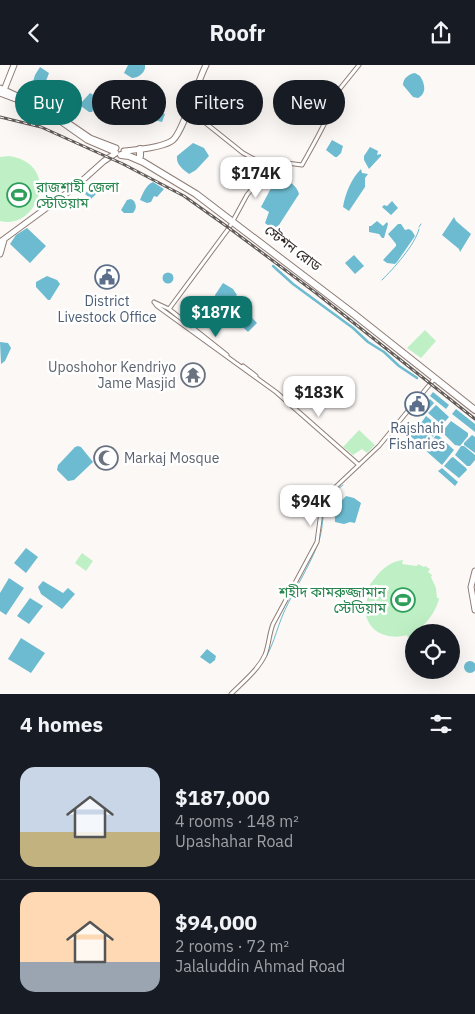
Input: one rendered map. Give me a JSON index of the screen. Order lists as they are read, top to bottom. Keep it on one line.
{"streets":{"highway":["স্টেশন রোড"]},"places":{"sports":["রাজশাহী জেলা স্টেডিয়াম","শহীদ কামরুজ্জামান স্টেডিয়াম"],"public building":["District Livestock Office","Rajshahi Fisharies"],"temple":["Uposhohor Kendriyo Jame Masjid"],"mosque":["Markaj Mosque"]},"page":{"header":"Roofr","chip":["Buy","Rent","Filters","New"],"price":["$174K","$187K","$183K","$94K"],"heading":"4 homes","list":[{"name":"$187,000","note":"4 rooms · 148 m² · Upashahar Road"},{"name":"$94,000","note":"2 rooms · 72 m² · Jalaluddin Ahmad Road"}]}}
